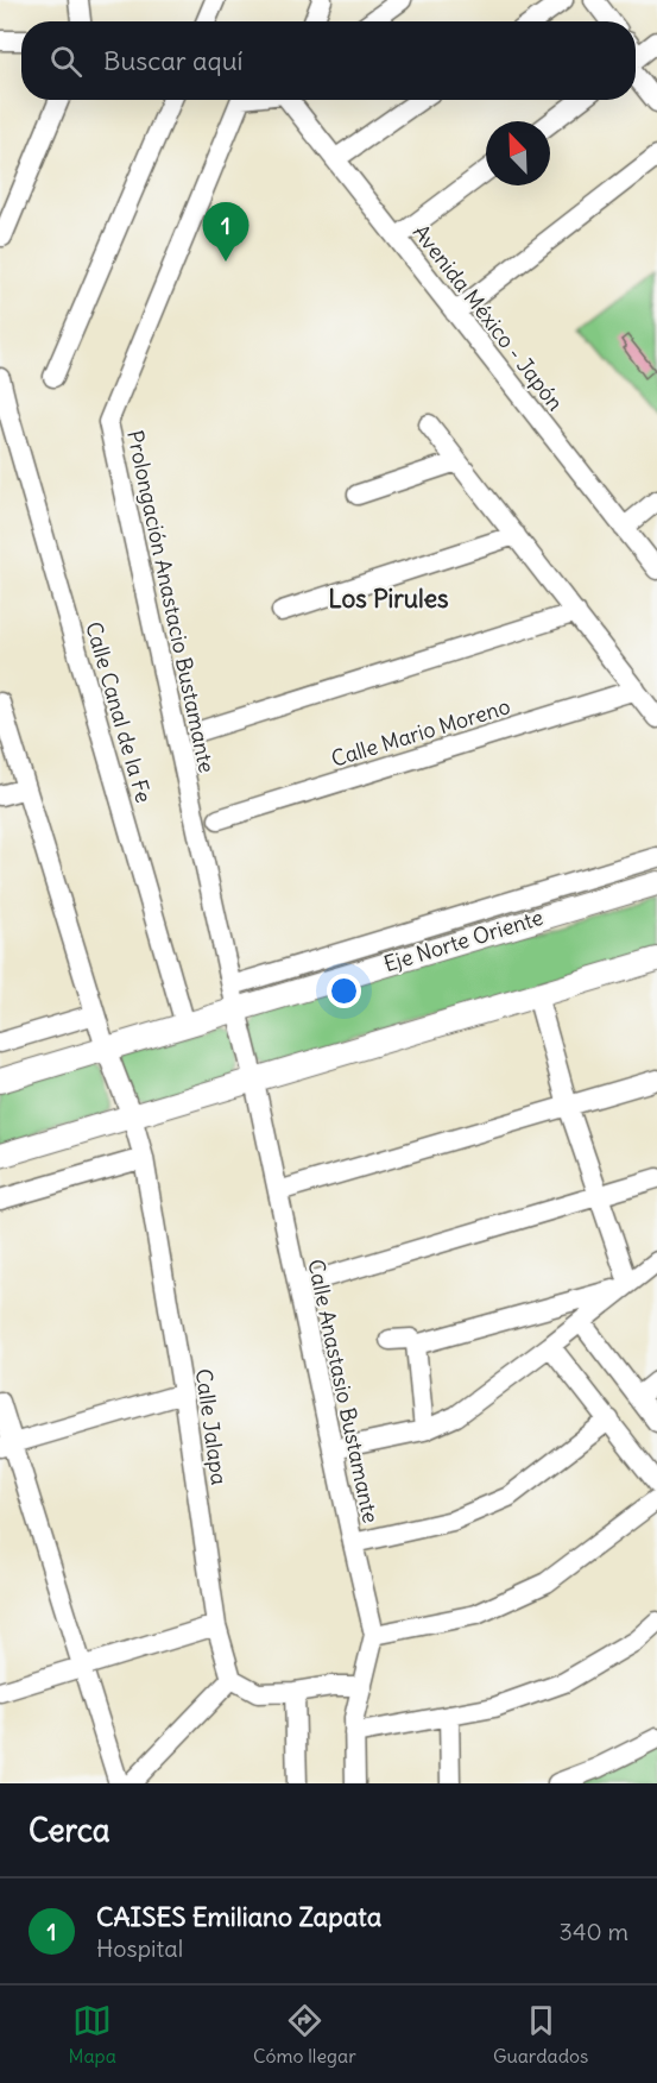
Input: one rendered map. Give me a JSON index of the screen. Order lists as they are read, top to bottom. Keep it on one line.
{"streets":{"main road":["Eje Norte Oriente"],"street":["Avenida México - Japón","Prolongación Anastacio Bustamante","Calle Canal de la Fe","Calle Mario Moreno","Calle Anastasio Bustamante","Calle Jalapa"]},"crossings":[["Prolongación Anastacio Bustamante","Eje Norte Oriente"],["Prolongación Anastacio Bustamante","Calle Anastasio Bustamante"],["Calle Canal de la Fe","Eje Norte Oriente"],["Eje Norte Oriente","Calle Anastasio Bustamante"],["Eje Norte Oriente","Calle Jalapa"]],"districts":["Los Pirules"],"north":"top left","page":{"search":"Buscar aquí","pins":"1","heading":"Cerca","list":[{"mark":"1","name":"CAISES Emiliano Zapata","note":"Hospital","value":"340 m"}],"nav":["Mapa","Cómo llegar","Guardados"]}}
